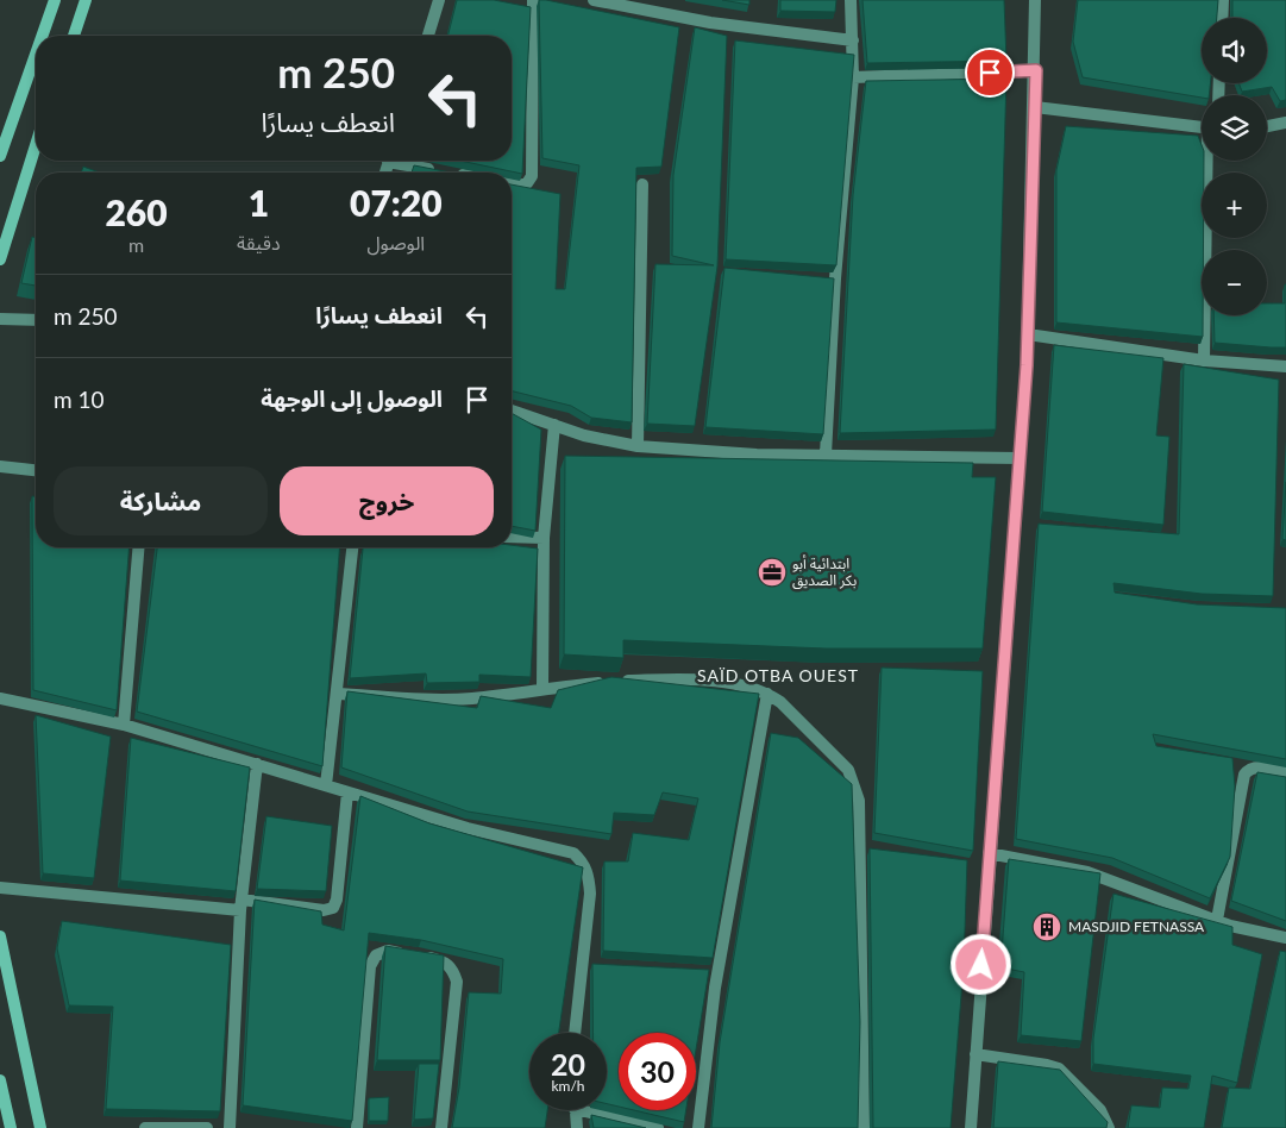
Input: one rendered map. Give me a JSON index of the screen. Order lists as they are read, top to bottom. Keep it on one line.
{"districts":["SAÏD OTBA OUEST"],"places":{"office":["ابتدائية أبو بكر الصديق"],"building":["MASDJID FETNASSA"]},"page":{"map_buttons":["+","−"],"turn":["250 m","انعطف يسارًا"],"eta":["07:20","الوصول","1","دقيقة","260","m"],"list":[{"name":"انعطف يسارًا","value":"250 m"},{"name":"الوصول إلى الوجهة","value":"10 m"}],"buttons":["خروج","مشاركة"],"speed":"20 km/h","limit":"30"}}
